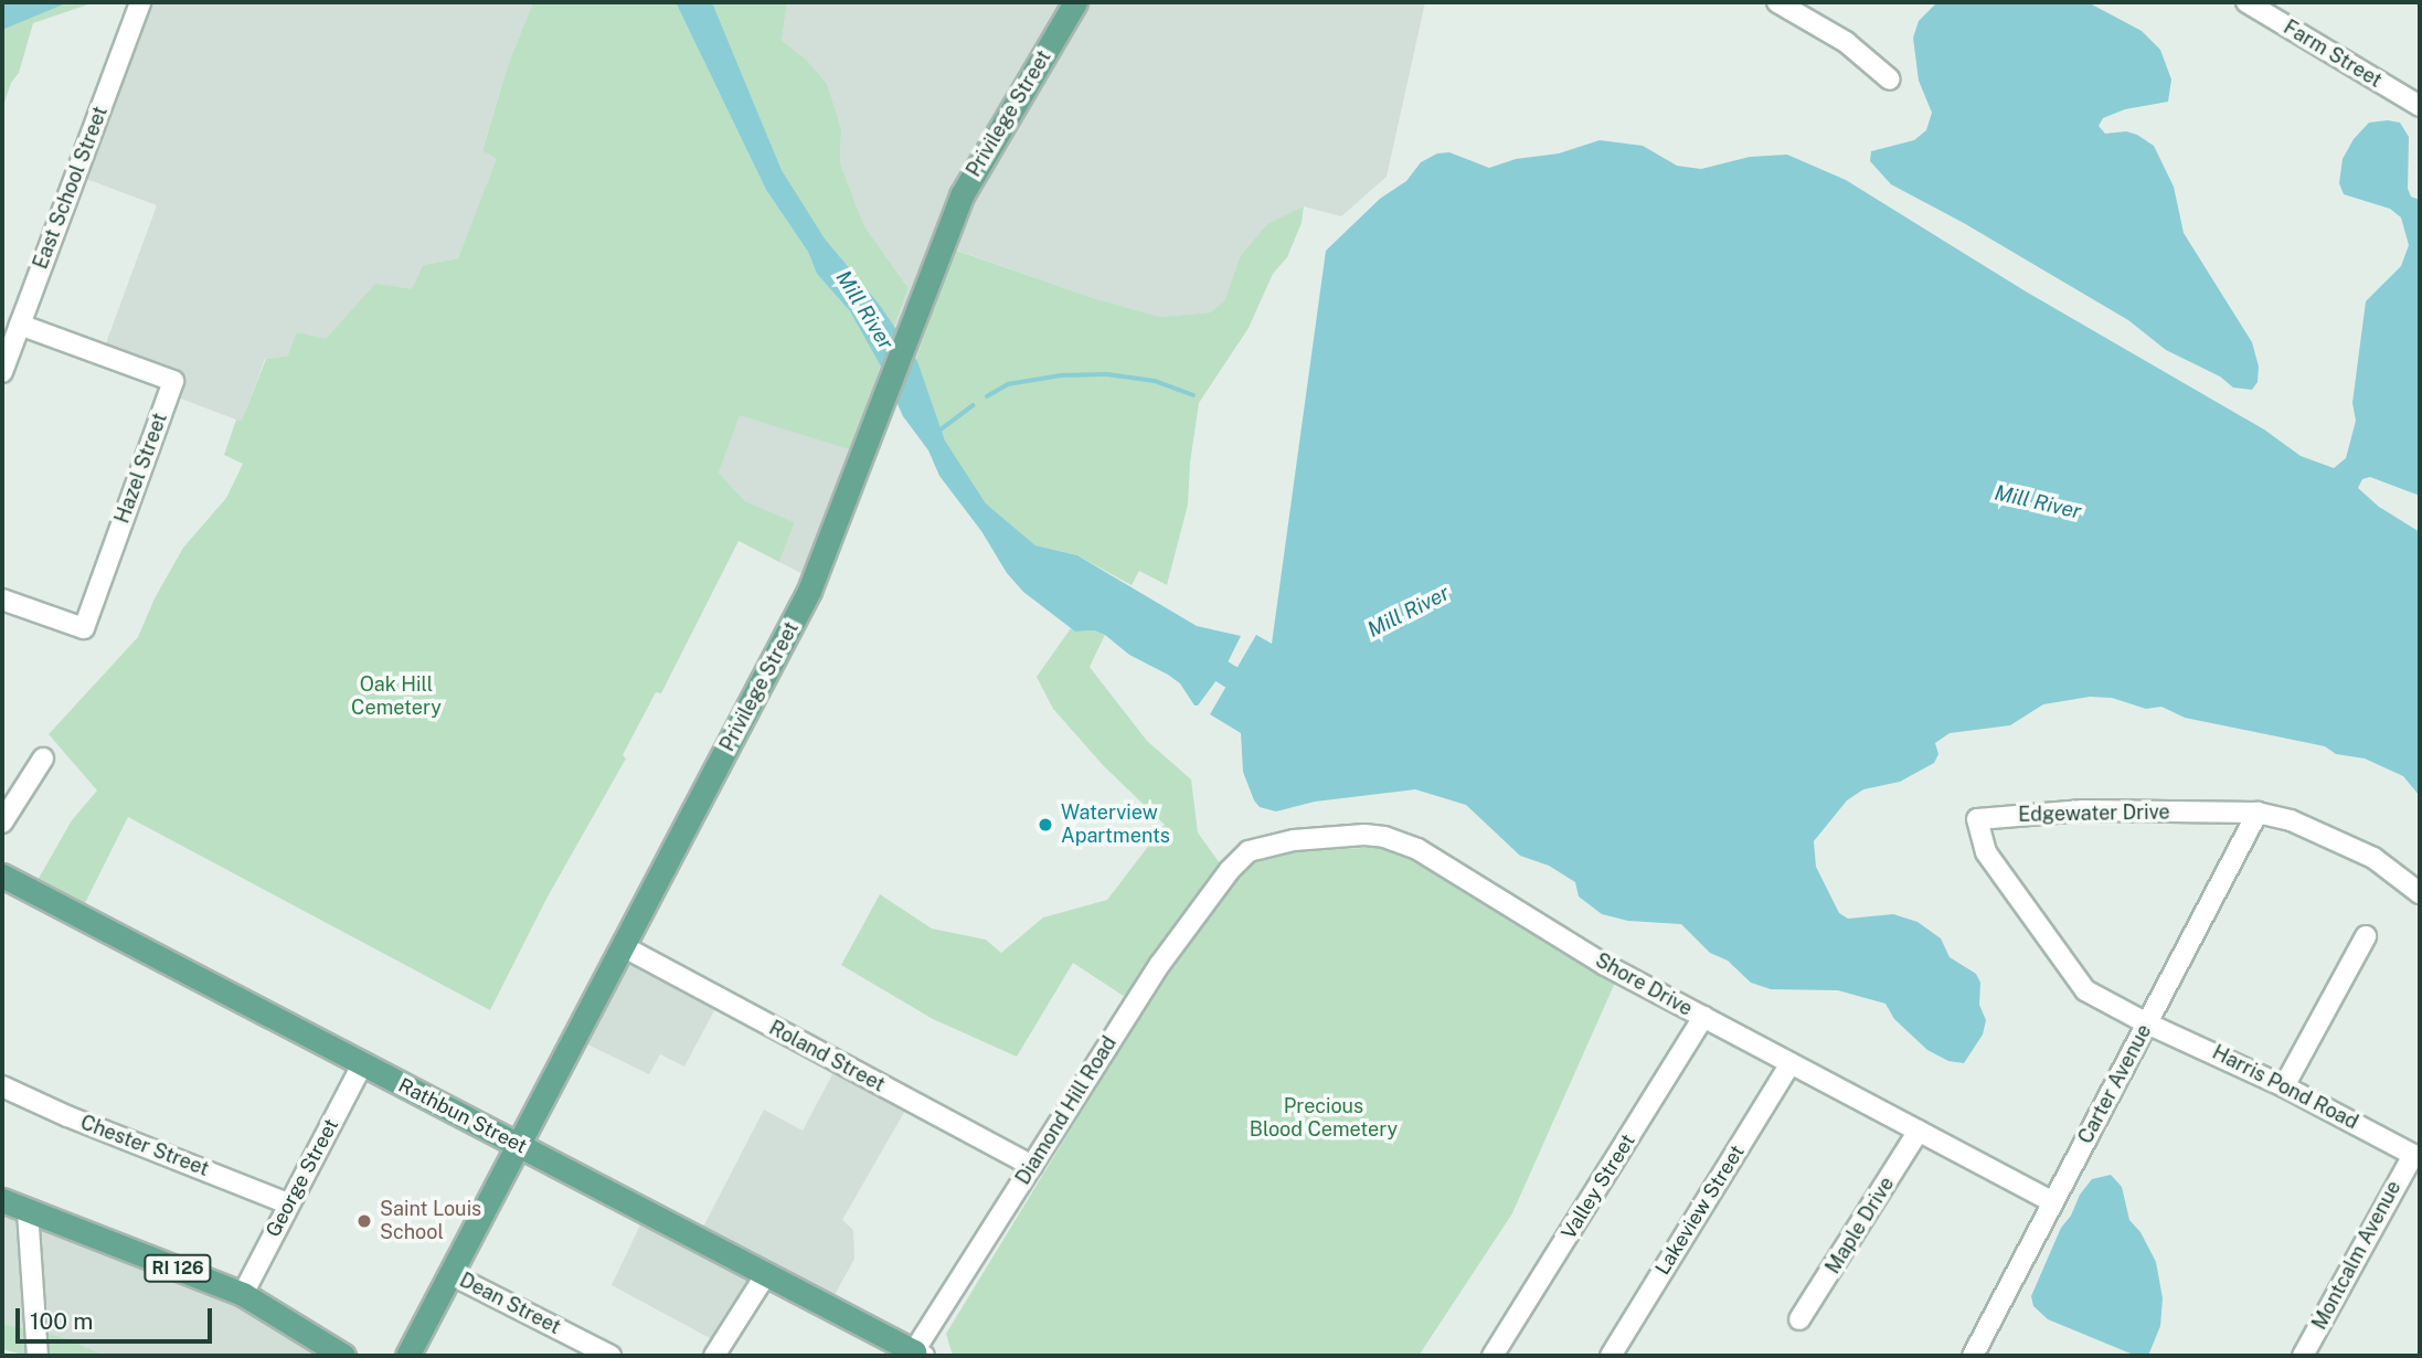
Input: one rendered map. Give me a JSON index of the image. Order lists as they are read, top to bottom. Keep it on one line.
{"streets":{"main road":["Privilege Street","Rathbun Street","RI 126"],"street":["Farm Street","East School Street","Hazel Street","Edgewater Drive","Shore Drive","Roland Street","Carter Avenue","Harris Pond Road","Diamond Hill Road","Chester Street","George Street","Valley Street","Lakeview Street","Maple Drive","Montcalm Avenue","Dean Street"]},"crossings":[["Privilege Street","Roland Street"],["Privilege Street","Rathbun Street"],["Privilege Street","Dean Street"],["East School Street","Hazel Street"],["Edgewater Drive","Carter Avenue"],["Edgewater Drive","Harris Pond Road"],["Shore Drive","Carter Avenue"],["Shore Drive","Diamond Hill Road"],["Shore Drive","Valley Street"],["Shore Drive","Lakeview Street"],["Shore Drive","Maple Drive"],["Roland Street","Diamond Hill Road"],["Carter Avenue","Harris Pond Road"],["Harris Pond Road","Montcalm Avenue"],["Diamond Hill Road","Rathbun Street"],["Rathbun Street","George Street"],["Chester Street","George Street"],["George Street","RI 126"]],"water":["Mill River"],"parks":["Oak Hill Cemetery","Precious Blood Cemetery"],"places":["Waterview Apartments","Saint Louis School"],"scale_bar":"100 m"}
